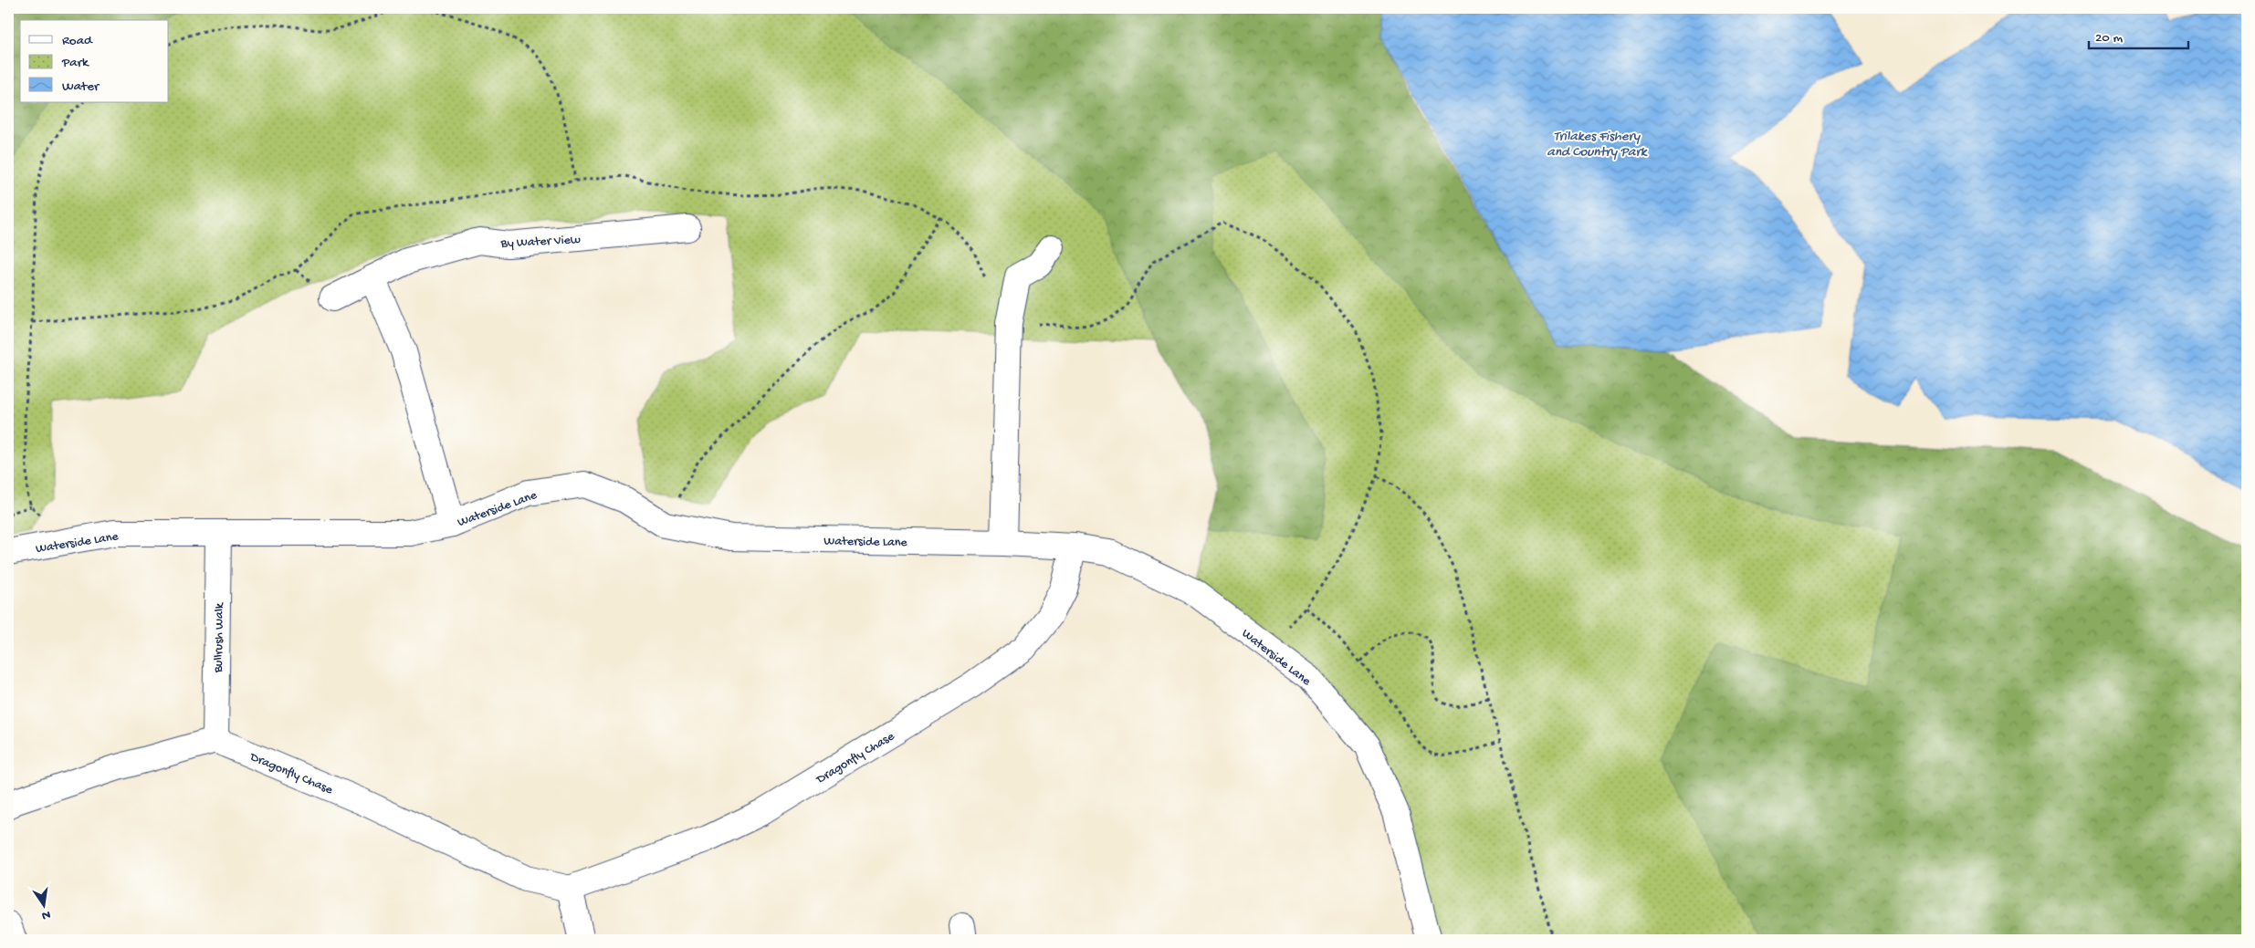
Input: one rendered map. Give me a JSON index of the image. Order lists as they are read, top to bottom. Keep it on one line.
{"streets":{"street":["By Water View","Waterside Lane","Bullrush Walk","Dragonfly Chase"]},"crossings":[["Waterside Lane","Bullrush Walk"],["Waterside Lane","Dragonfly Chase"],["Bullrush Walk","Dragonfly Chase"]],"water":["Trilakes Fishery and Country Park"],"legend":["Road","Park","Water"],"scale_bar":"20 m","north":"bottom"}
